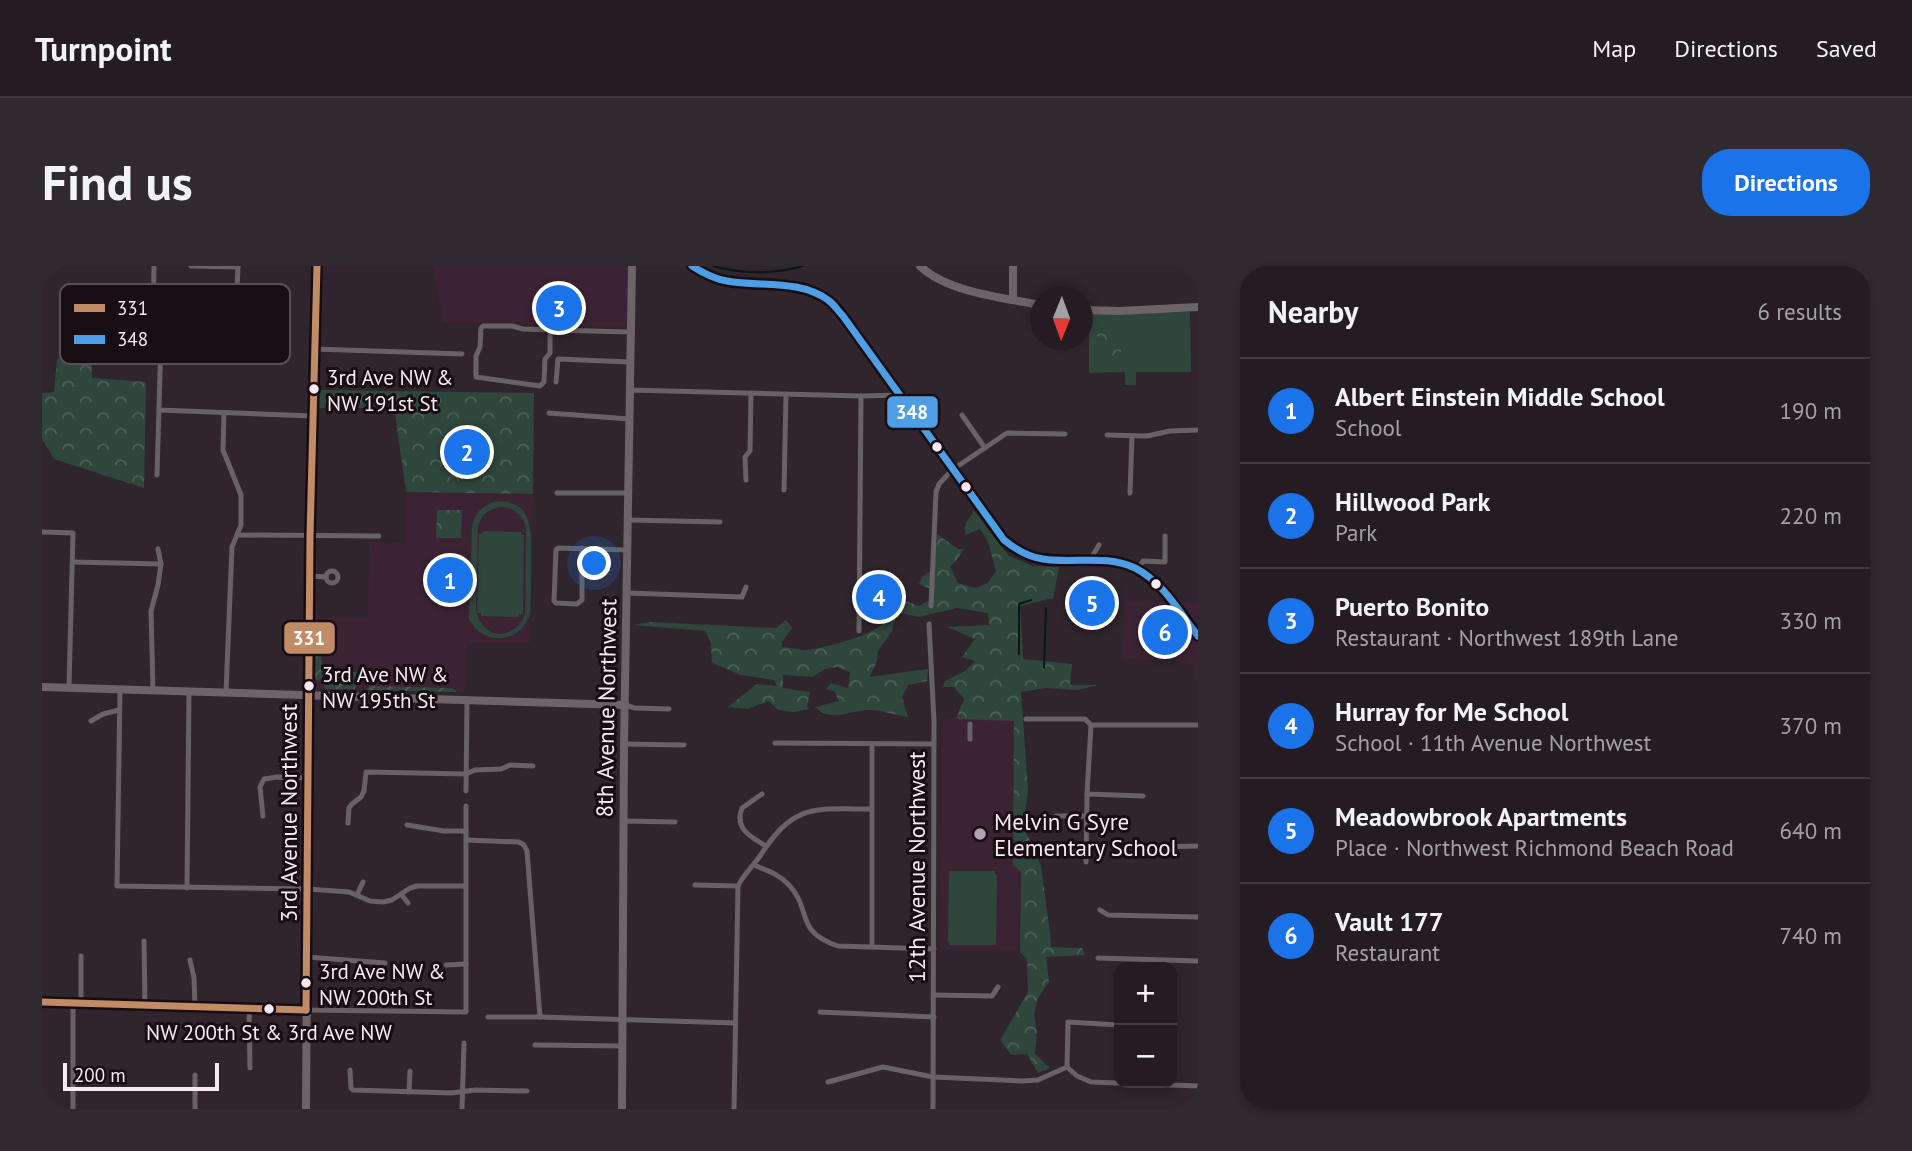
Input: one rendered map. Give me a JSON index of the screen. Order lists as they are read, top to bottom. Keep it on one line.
{"streets":{"street":["8th Avenue Northwest","3rd Avenue Northwest","12th Avenue Northwest"]},"places":["3rd Ave NW & NW 191st St","3rd Ave NW & NW 195th St","Melvin G Syre Elementary School","3rd Ave NW & NW 200th St","NW 200th St & 3rd Ave NW"],"lines":["transit line 331","transit line 348"],"legend":["331","348"],"scale_bar":"200 m","north":"bottom","page":{"header":"Turnpoint","nav":["Map","Directions","Saved"],"buttons":"Directions","title":"Find us","heading":["Nearby","6 results"],"pins":["3","2","1","4","5","6"],"list":[{"mark":"1","name":"Albert Einstein Middle School","note":"School","value":"190 m"},{"mark":"2","name":"Hillwood Park","note":"Park","value":"220 m"},{"mark":"3","name":"Puerto Bonito","note":"Restaurant · Northwest 189th Lane","value":"330 m"},{"mark":"4","name":"Hurray for Me School","note":"School · 11th Avenue Northwest","value":"370 m"},{"mark":"5","name":"Meadowbrook Apartments","note":"Place · Northwest Richmond Beach Road","value":"640 m"},{"mark":"6","name":"Vault 177","note":"Restaurant","value":"740 m"}],"map_buttons":["+","−"],"scale":"200 m"}}
